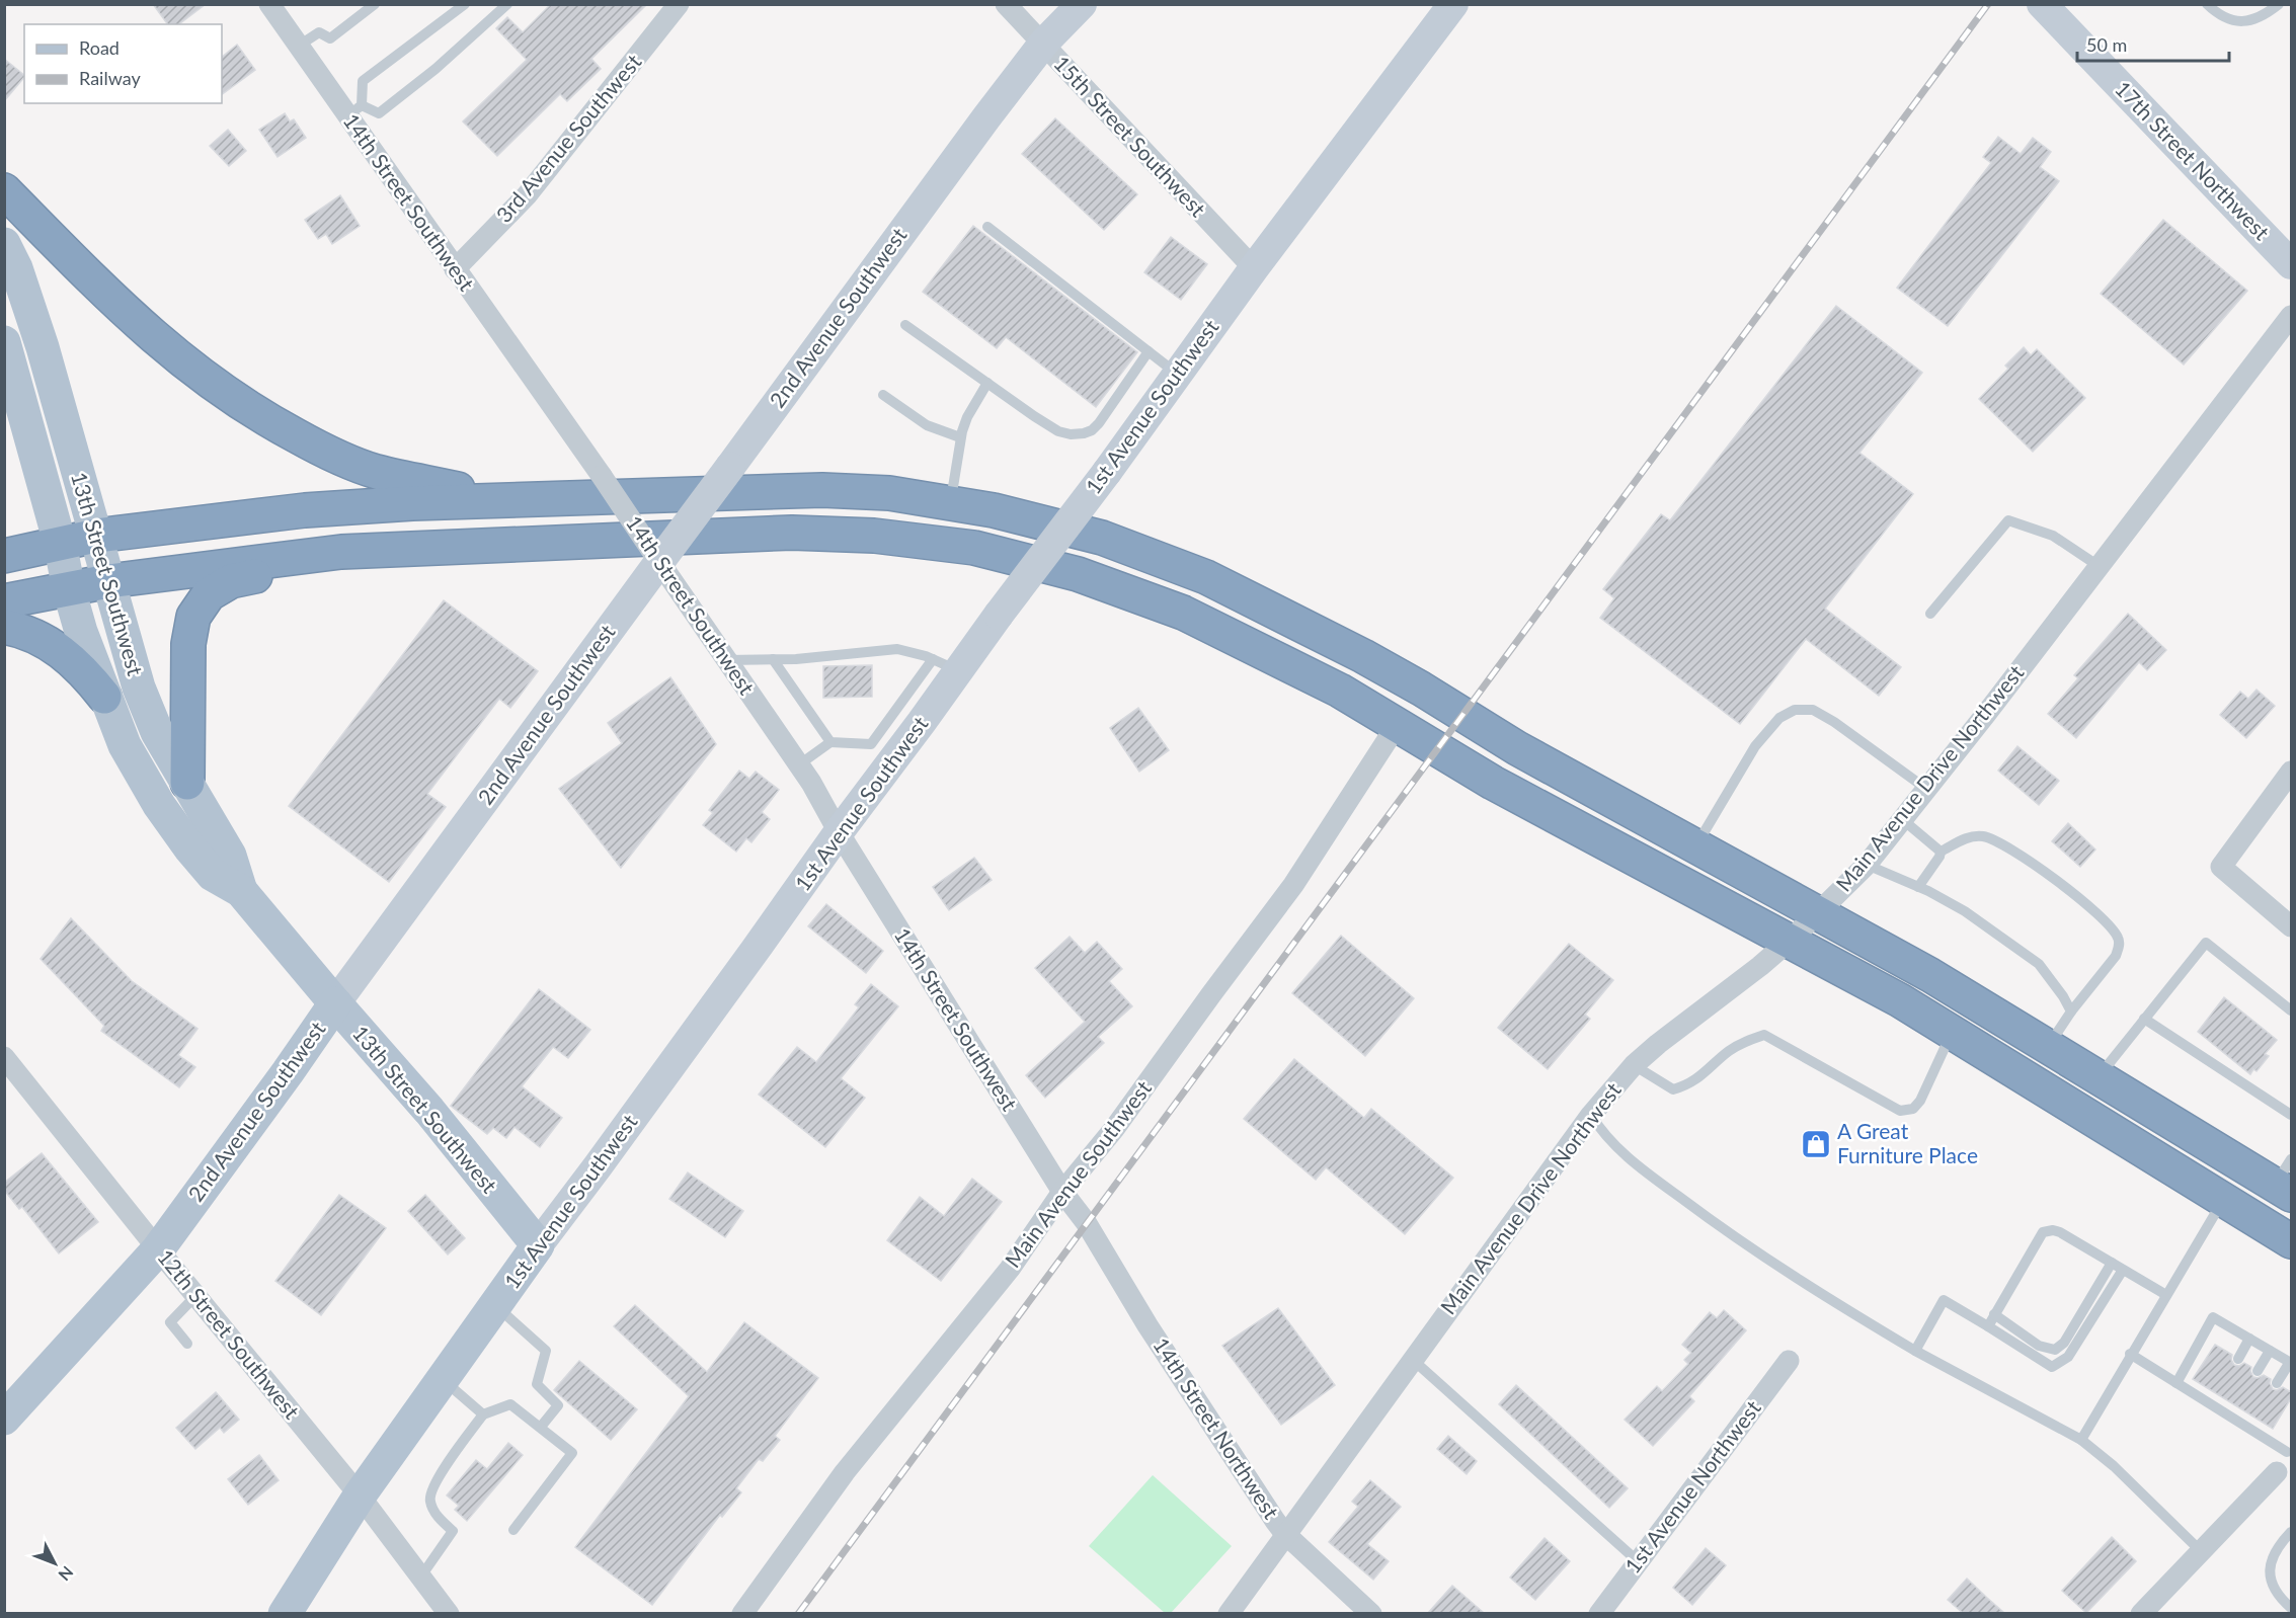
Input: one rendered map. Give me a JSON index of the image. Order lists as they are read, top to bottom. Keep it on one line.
{"streets":{"main road":["17th Street Northwest","2nd Avenue Southwest","1st Avenue Southwest","13th Street Southwest"],"street":["15th Street Southwest","3rd Avenue Southwest","14th Street Southwest","Main Avenue Drive Northwest","Main Avenue Southwest","12th Street Southwest","14th Street Northwest","1st Avenue Northwest"]},"crossings":[["15th Street Southwest","2nd Avenue Southwest"],["15th Street Southwest","1st Avenue Southwest"],["3rd Avenue Southwest","14th Street Southwest"],["14th Street Southwest","2nd Avenue Southwest"],["14th Street Southwest","1st Avenue Southwest"],["14th Street Southwest","Main Avenue Southwest"],["14th Street Southwest","14th Street Northwest"],["2nd Avenue Southwest","13th Street Southwest"],["2nd Avenue Southwest","12th Street Southwest"],["1st Avenue Southwest","13th Street Southwest"],["1st Avenue Southwest","12th Street Southwest"],["Main Avenue Drive Northwest","14th Street Northwest"]],"places":{"shop":["A Great Furniture Place"]},"legend":["Road","Railway"],"scale_bar":"50 m","north":"bottom right"}
